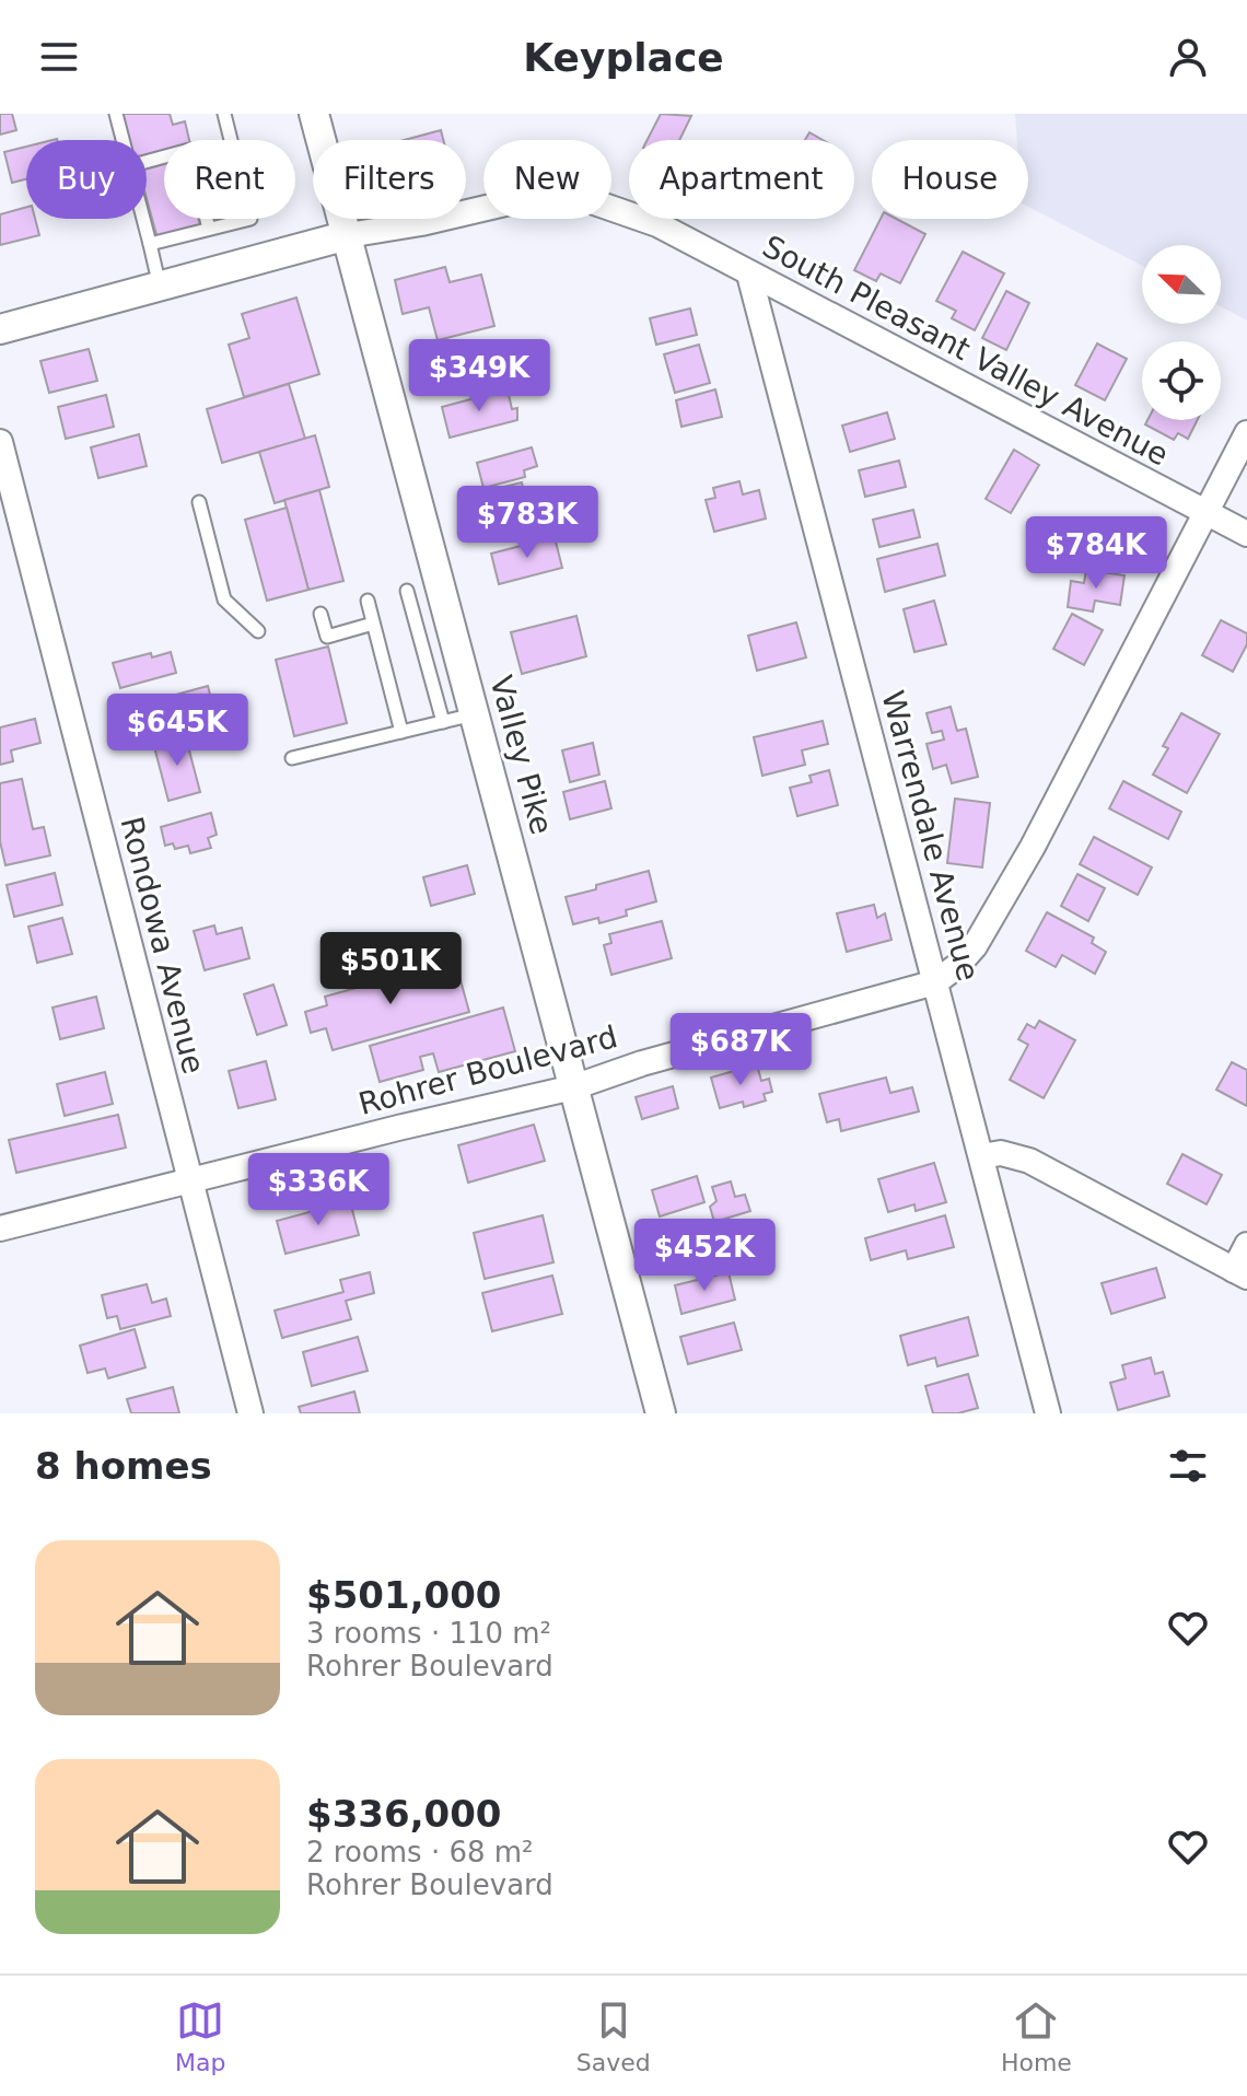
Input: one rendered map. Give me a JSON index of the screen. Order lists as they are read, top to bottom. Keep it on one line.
{"streets":{"street":["South Pleasant Valley Avenue","Valley Pike","Warrendale Avenue","Rondowa Avenue","Rohrer Boulevard"]},"crossings":[["South Pleasant Valley Avenue","Valley Pike"],["South Pleasant Valley Avenue","Warrendale Avenue"],["South Pleasant Valley Avenue","Rohrer Boulevard"],["Valley Pike","Rohrer Boulevard"],["Warrendale Avenue","Rohrer Boulevard"],["Rondowa Avenue","Rohrer Boulevard"]],"north":"top left","page":{"header":"Keyplace","chip":["Buy","Rent","Filters","New","Apartment","House"],"price":["$349K","$783K","$784K","$645K","$501K","$687K","$336K","$452K"],"heading":"8 homes","list":[{"name":"$501,000","note":"3 rooms · 110 m² · Rohrer Boulevard"},{"name":"$336,000","note":"2 rooms · 68 m² · Rohrer Boulevard"}],"tabs":["Map","Saved","Home"]}}
